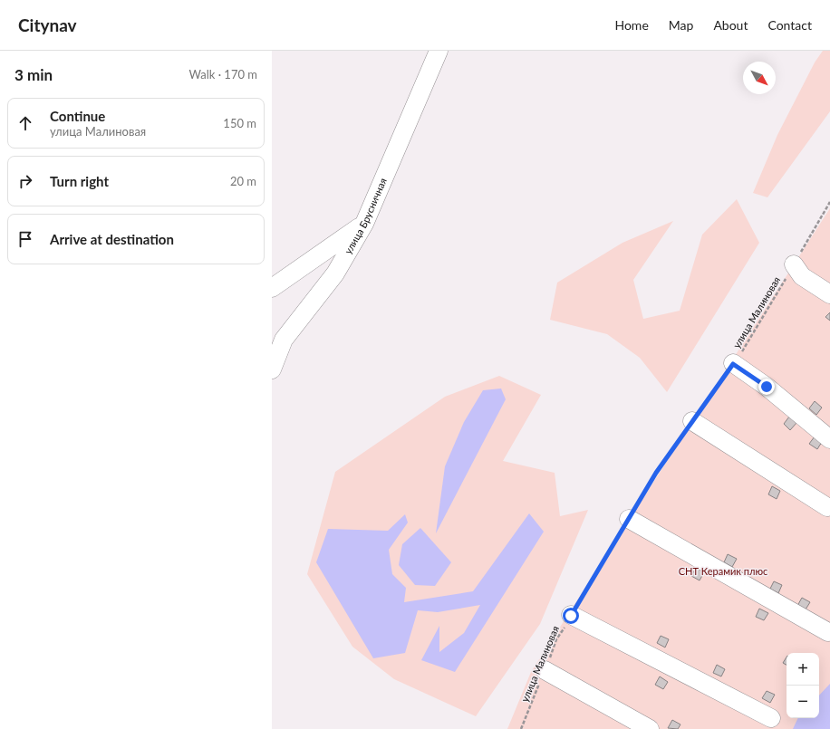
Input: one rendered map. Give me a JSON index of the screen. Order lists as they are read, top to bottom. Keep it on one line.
{"streets":{"street":["улица Брусничная"],"path":["улица Малиновая"]},"parks":["СНТ Керамик плюс"],"north":"bottom right","page":{"header":"Citynav","nav":["Home","Map","About","Contact"],"heading":["3 min","Walk · 170 m"],"list":[["Continue","улица Малиновая","150 m"],["Turn right","20 m"],"Arrive at destination"],"map_buttons":["+","−"]}}
